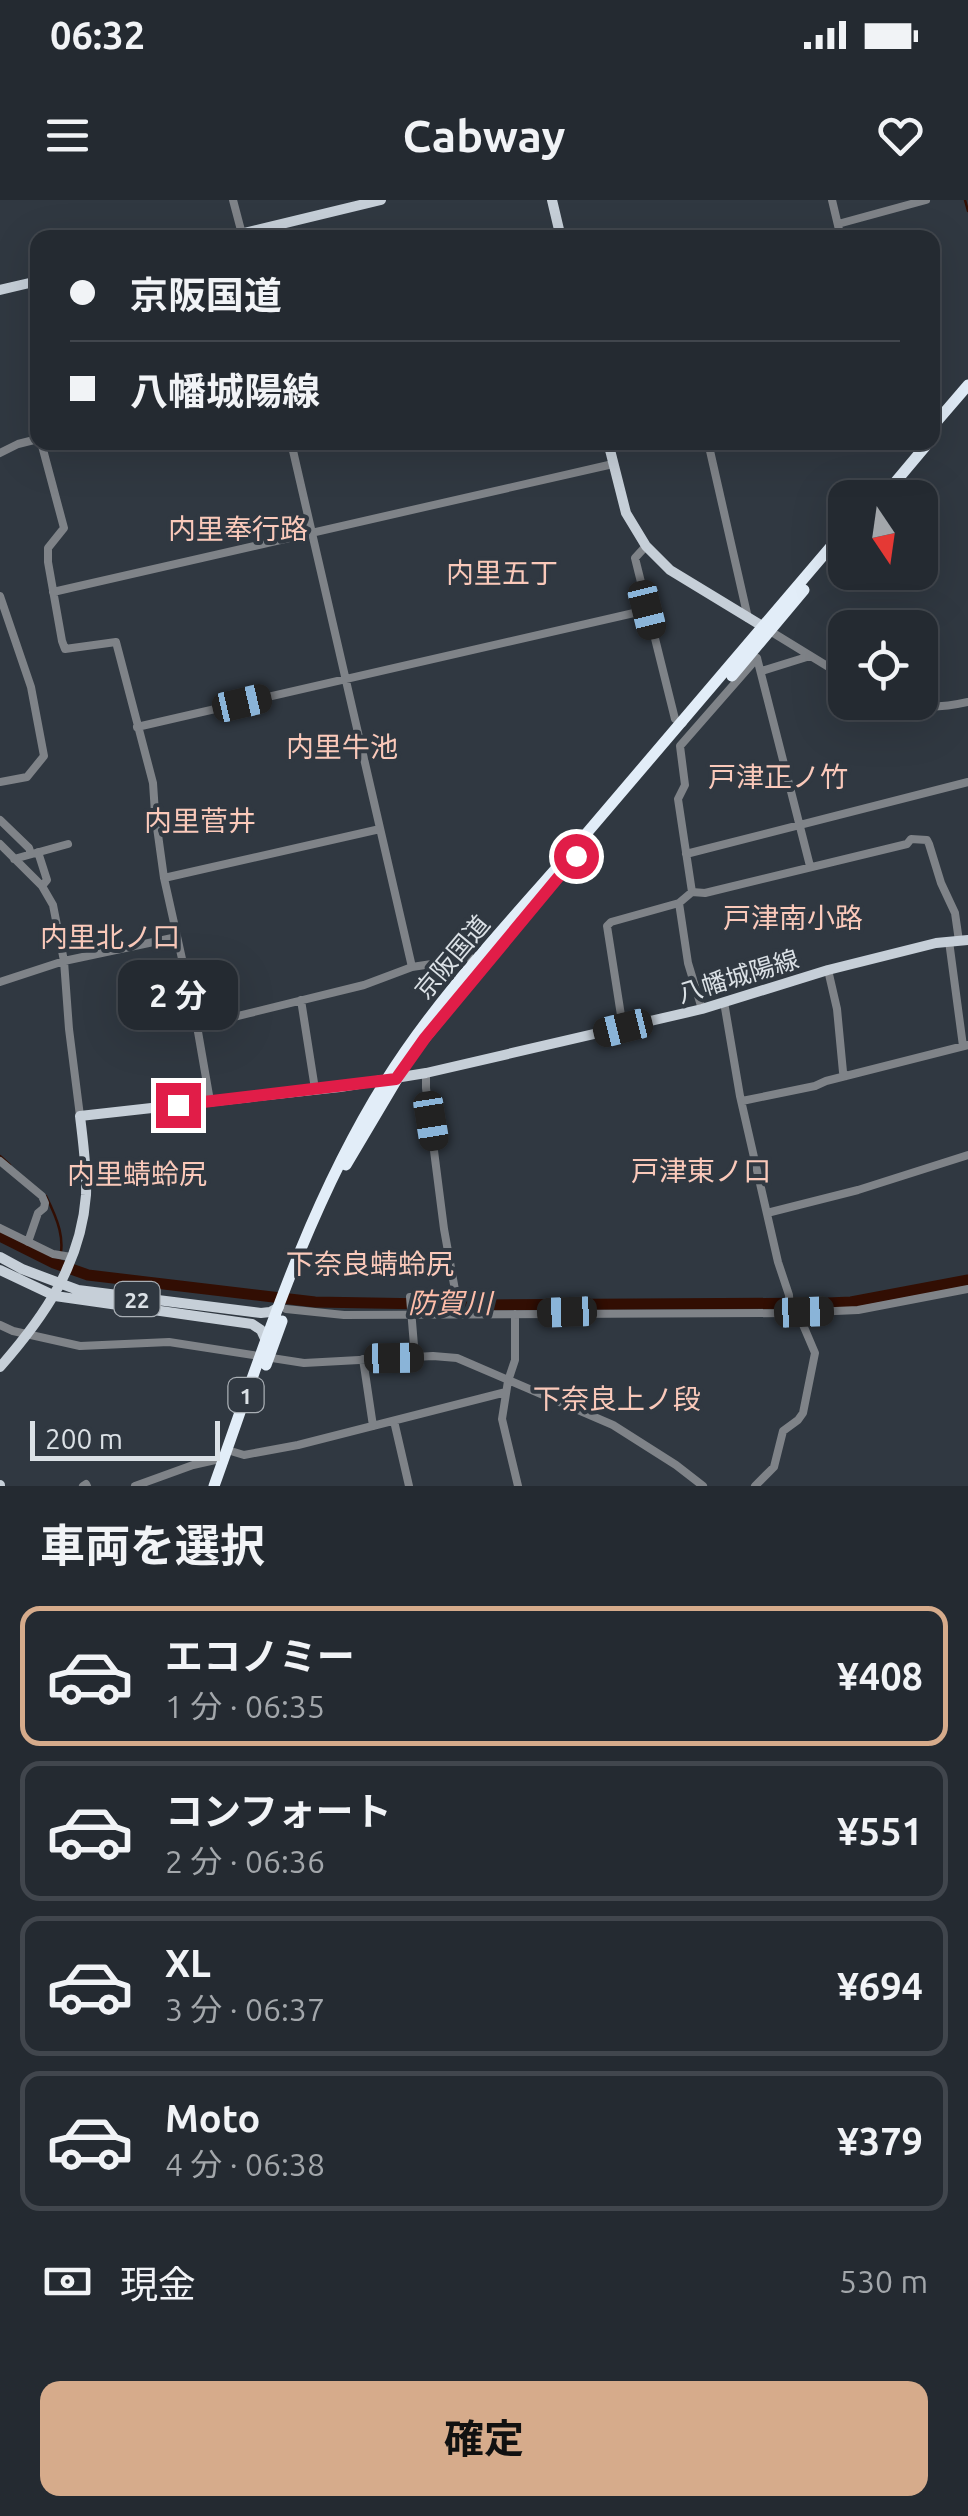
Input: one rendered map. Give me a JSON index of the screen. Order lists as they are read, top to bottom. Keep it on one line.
{"streets":{"highway":["京阪国道","1"],"main road":["八幡城陽線","22"]},"crossings":[["京阪国道","八幡城陽線"],["京阪国道","22"]],"districts":["内里奉行路","内里五丁","内里牛池","戸津正ノ竹","内里菅井","戸津南小路","内里北ノ口","戸津東ノ口","内里蜻蛉尻","下奈良蜻蛉尻","下奈良上ノ段"],"water":["防賀川"],"scale_bar":"200 m","north":"bottom","page":{"status":"06:32","header":"Cabway","banner":["京阪国道","八幡城陽線"],"bubble":"2 分","scale":"200 m","heading":"車両を選択","list":[{"name":"エコノミー","note":"1 分 · 06:35","value":"¥408"},{"name":"コンフォート","note":"2 分 · 06:36","value":"¥551"},{"name":"XL","note":"3 分 · 06:37","value":"¥694"},{"name":"Moto","note":"4 分 · 06:38","value":"¥379"}],"pay":["現金","530 m"],"buttons":"確定"}}
